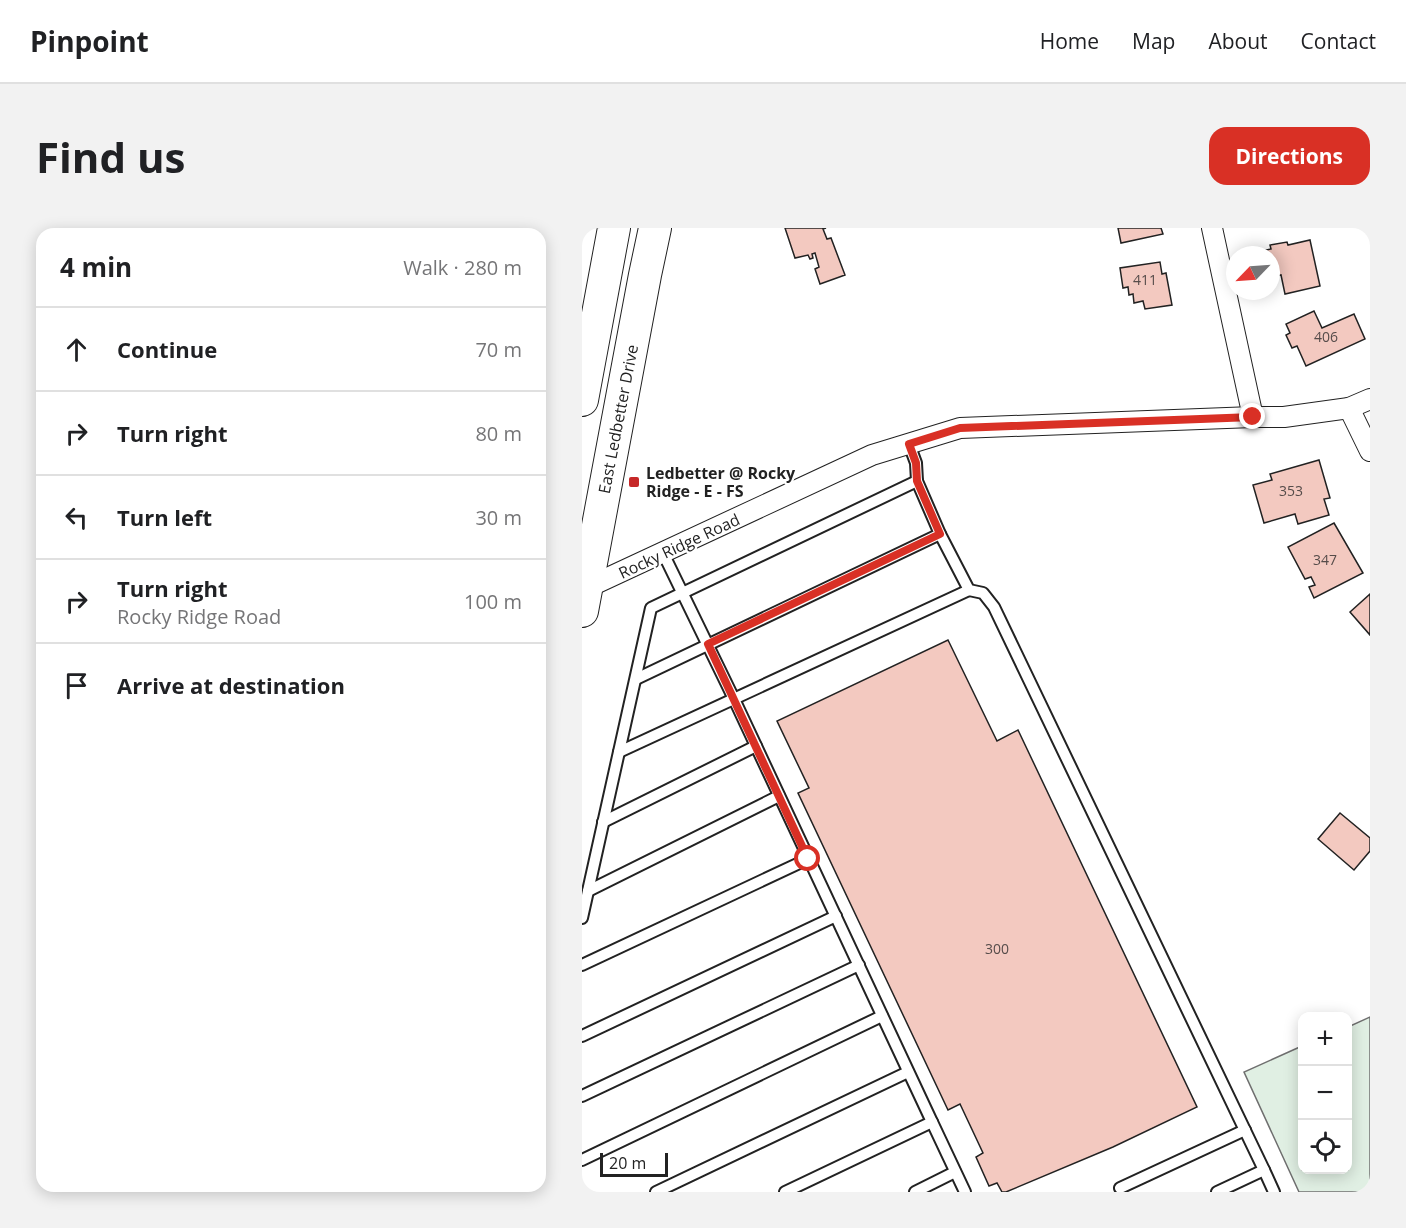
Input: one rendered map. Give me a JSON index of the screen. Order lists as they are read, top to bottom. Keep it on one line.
{"streets":{"main road":["East Ledbetter Drive"],"street":["Rocky Ridge Road"]},"crossings":[["East Ledbetter Drive","Rocky Ridge Road"]],"places":{"transit":["Ledbetter @ Rocky Ridge - E - FS"]},"house_numbers":["411","406","353","347","300"],"scale_bar":"20 m","north":"bottom left","page":{"header":"Pinpoint","nav":["Home","Map","About","Contact"],"buttons":"Directions","title":"Find us","heading":["4 min","Walk · 280 m"],"list":[["Continue","70 m"],["Turn right","80 m"],["Turn left","30 m"],["Turn right","Rocky Ridge Road","100 m"],"Arrive at destination"],"map_buttons":["+","−"],"scale":"20 m"}}
